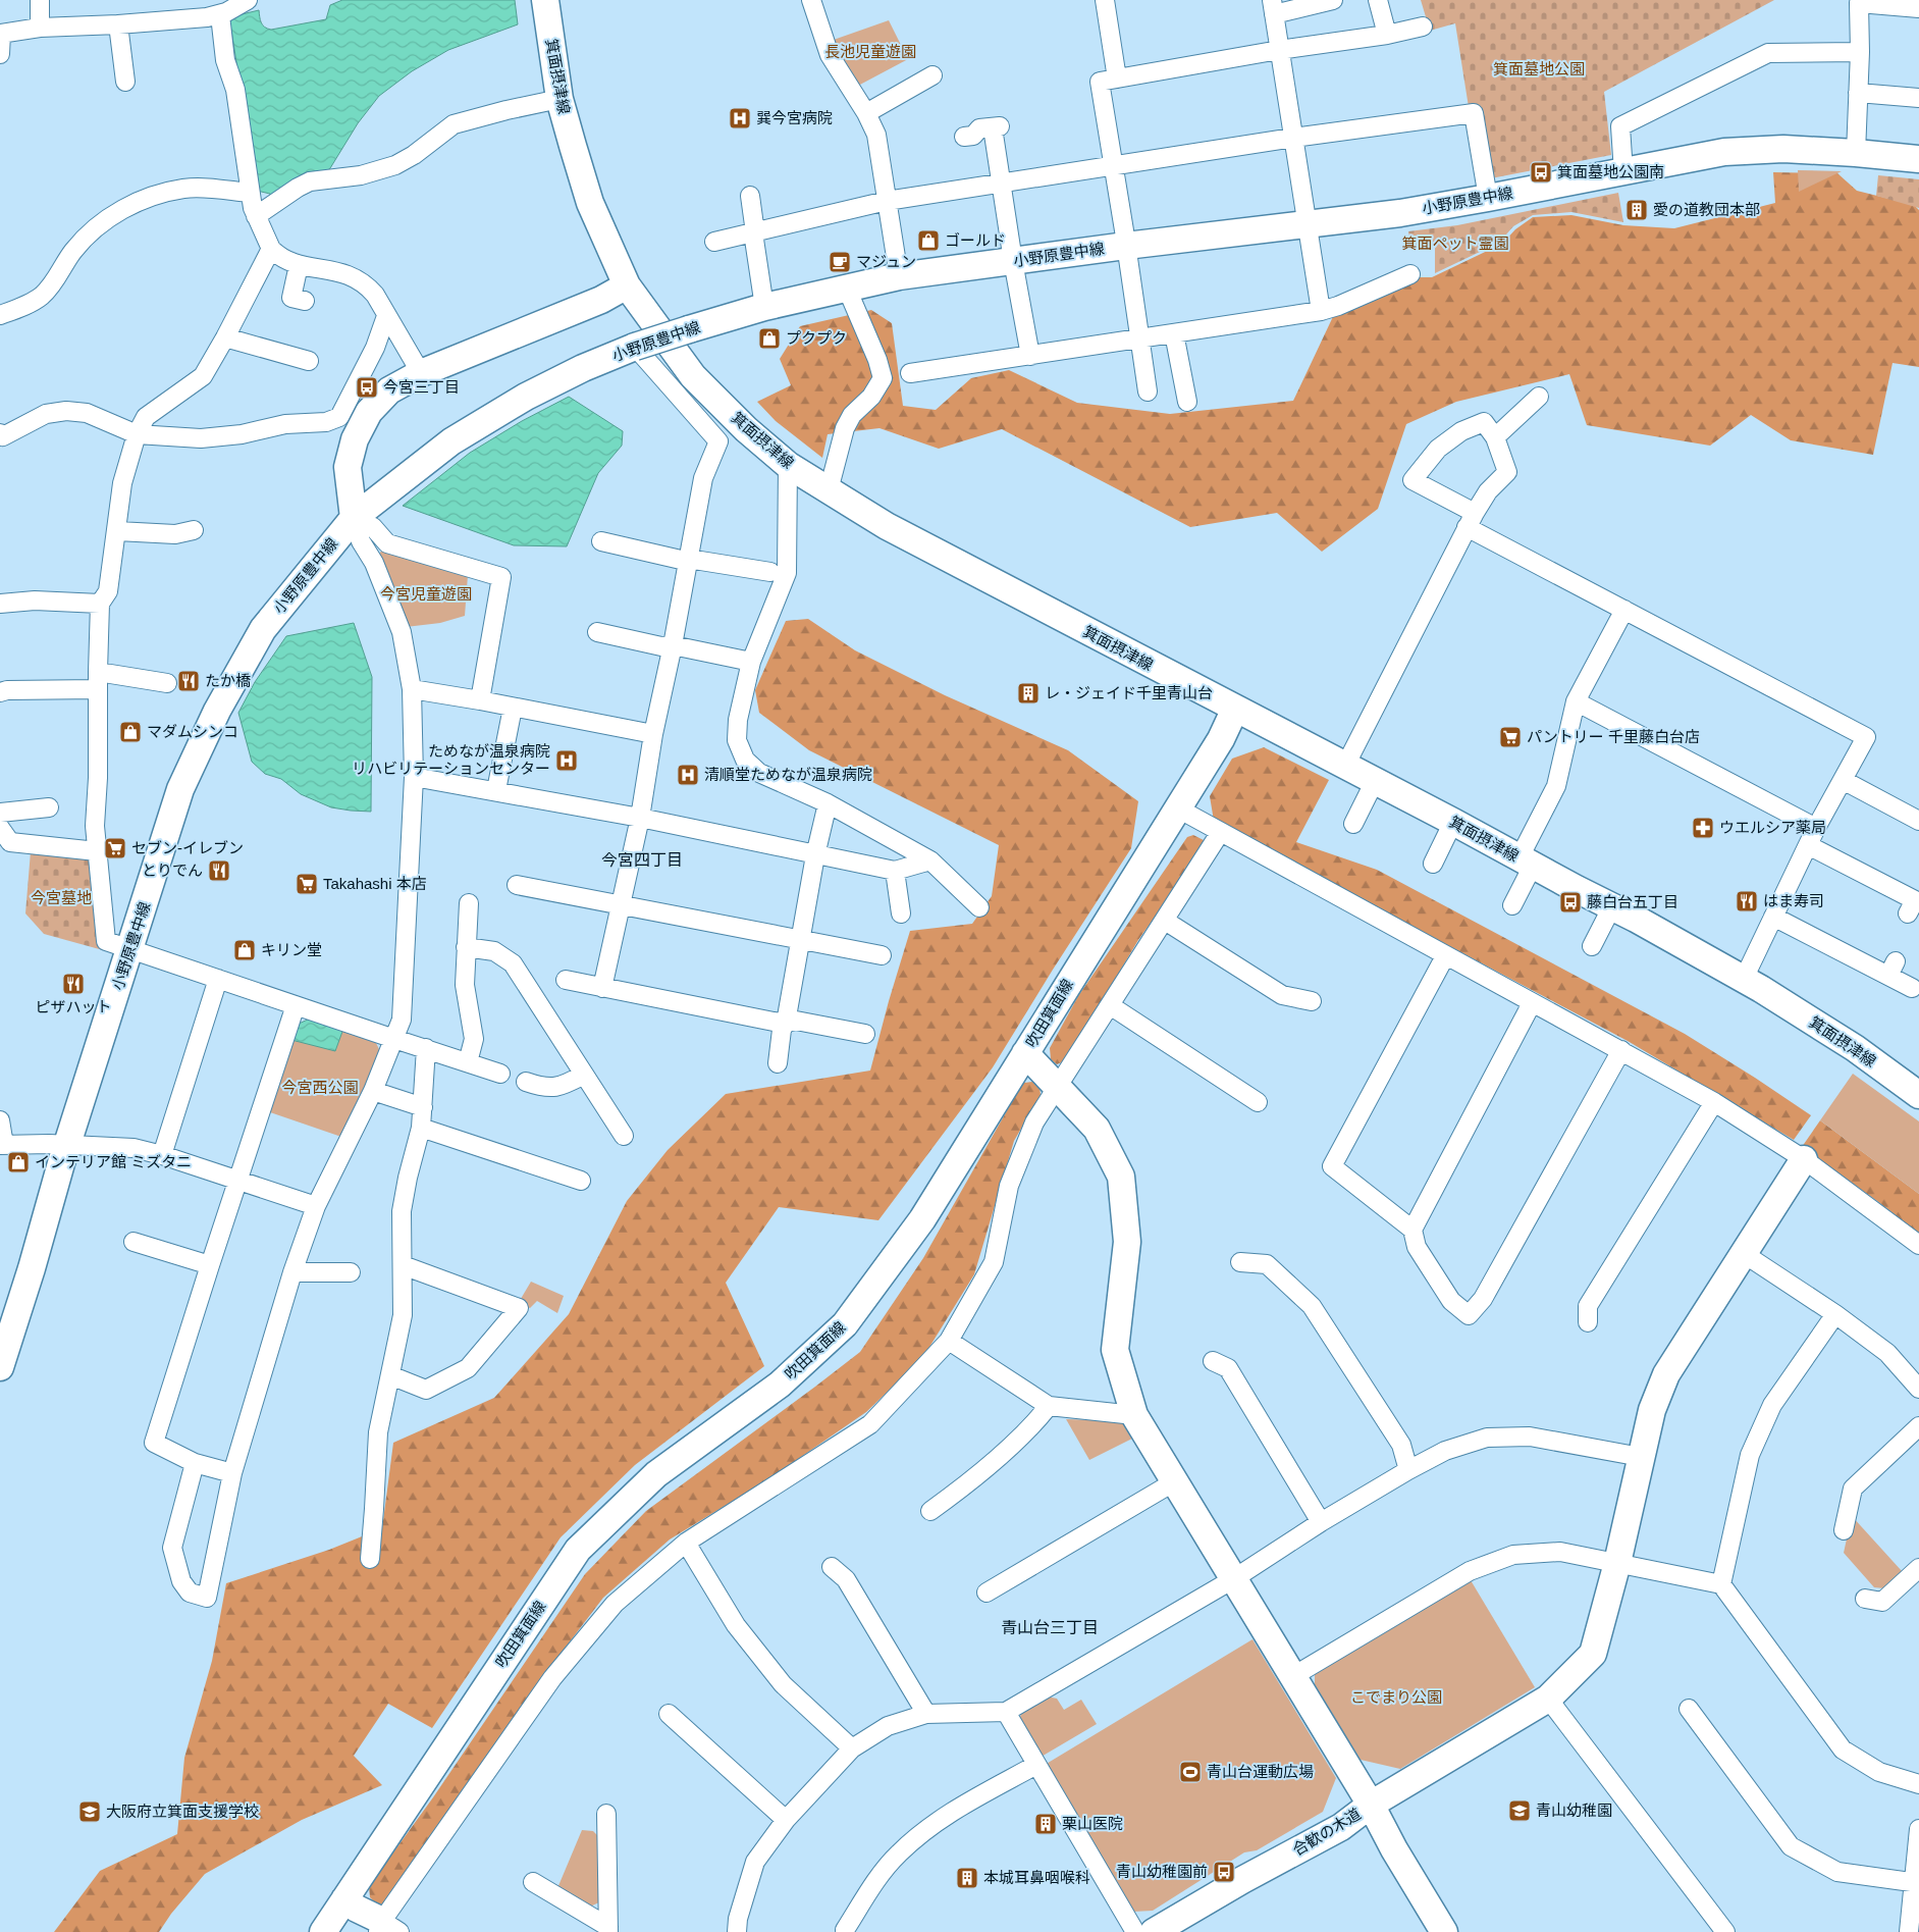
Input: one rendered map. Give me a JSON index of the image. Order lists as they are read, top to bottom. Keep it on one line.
{"streets":{"street":["箕面摂津線","小野原豊中線","吹田箕面線","合歓の木道"]},"crossings":[["箕面摂津線","吹田箕面線"]],"districts":["今宮四丁目","青山台三丁目"],"parks":["長池児童遊園","箕面墓地公園","箕面ペット霊園","今宮児童遊園","今宮墓地","今宮西公園","こでまり公園"],"places":{"hospital":["巽今宮病院","ためなが温泉病院 リハビリテーションセンター","清順堂ためなが温泉病院"],"bus stop":["箕面墓地公園南","今宮三丁目","藤白台五丁目","青山幼稚園前"],"building":["愛の道教団本部","レ・ジェイド千里青山台","栗山医院","本城耳鼻咽喉科"],"shop":["ゴールド","プクプク","マダムシンコ","キリン堂","インテリア館 ミズタニ"],"cafe":["マジュン"],"restaurant":["たか橋","とりでん","はま寿司","ピザハット"],"supermarket":["パントリー 千里藤白台店","セブン-イレブン","Takahashi 本店"],"pharmacy":["ウエルシア薬局"],"sports":["青山台運動広場"],"school or university":["青山幼稚園","大阪府立箕面支援学校"]}}
